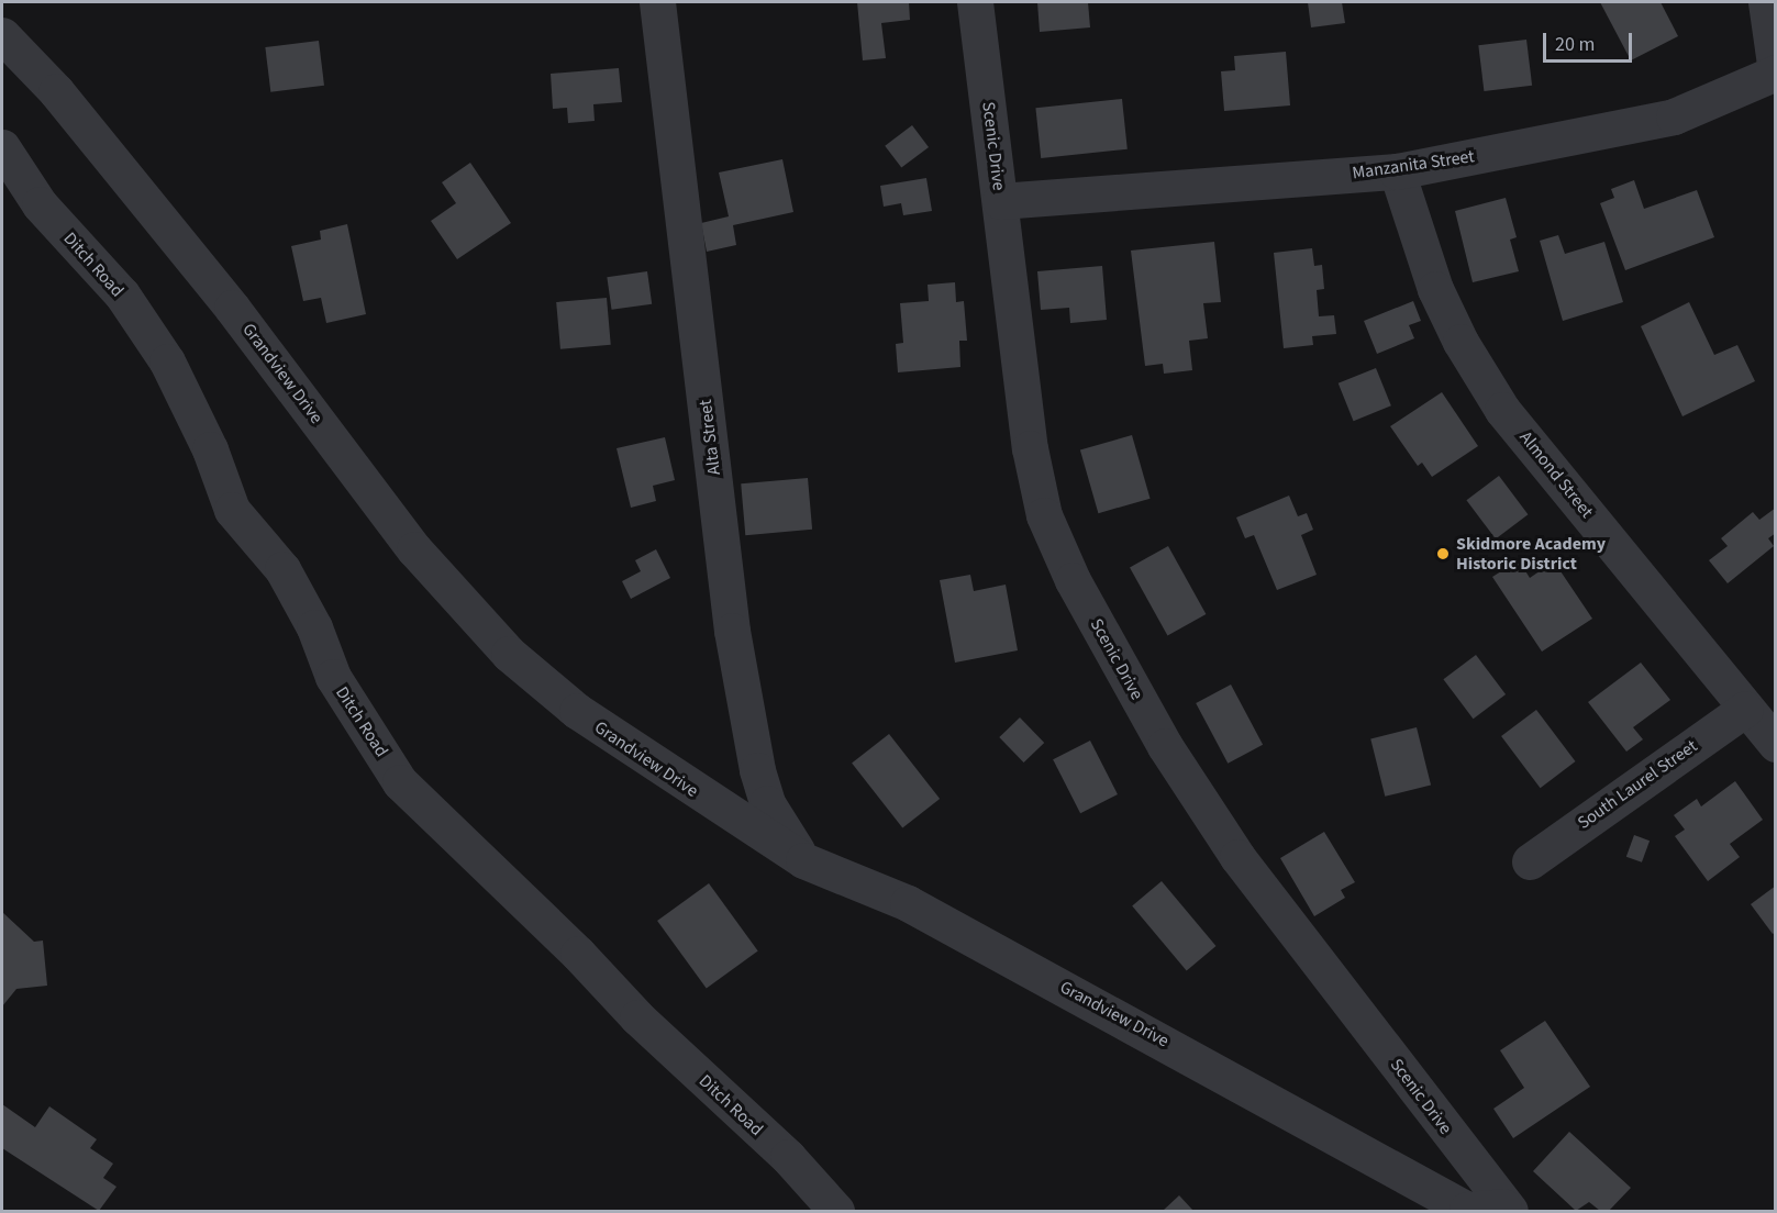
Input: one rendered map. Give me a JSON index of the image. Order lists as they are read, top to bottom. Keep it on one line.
{"streets":{"street":["Scenic Drive","Manzanita Street","Ditch Road","Grandview Drive","Alta Street","Almond Street","South Laurel Street"]},"crossings":[["Scenic Drive","Manzanita Street"],["Scenic Drive","Grandview Drive"],["Manzanita Street","Almond Street"],["Grandview Drive","Alta Street"],["Almond Street","South Laurel Street"]],"places":["Skidmore Academy Historic District"],"scale_bar":"20 m"}
